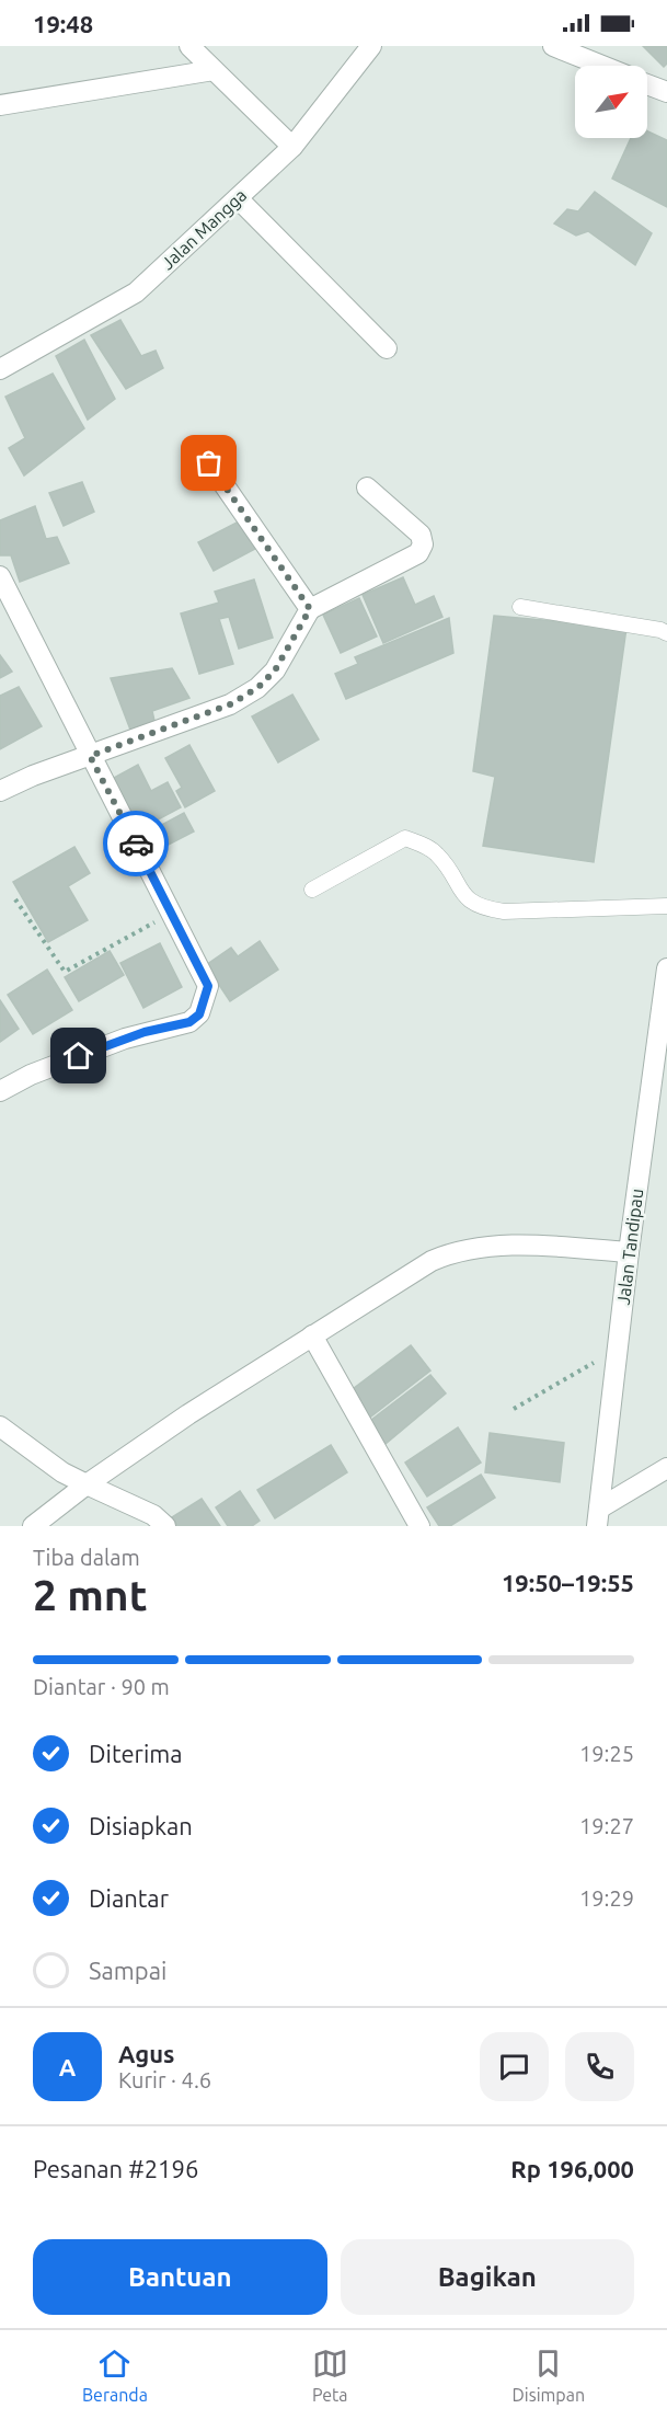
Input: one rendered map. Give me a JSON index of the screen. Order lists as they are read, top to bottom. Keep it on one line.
{"streets":{"street":["Jalan Mangga","Jalan Tandipau"]},"north":"top right","page":{"status":"19:48","heading":["2 mnt","Tiba dalam","19:50–19:55"],"panel":["Agus","Kurir · 4.6","Pesanan #2196","Rp 196,000"],"bar":"Diantar · 90 m","list":[["Diterima","19:25"],["Disiapkan","19:27"],["Diantar","19:29"],"Sampai"],"round":"A","buttons":["Bantuan","Bagikan"],"tabs":["Beranda","Peta","Disimpan"]}}
